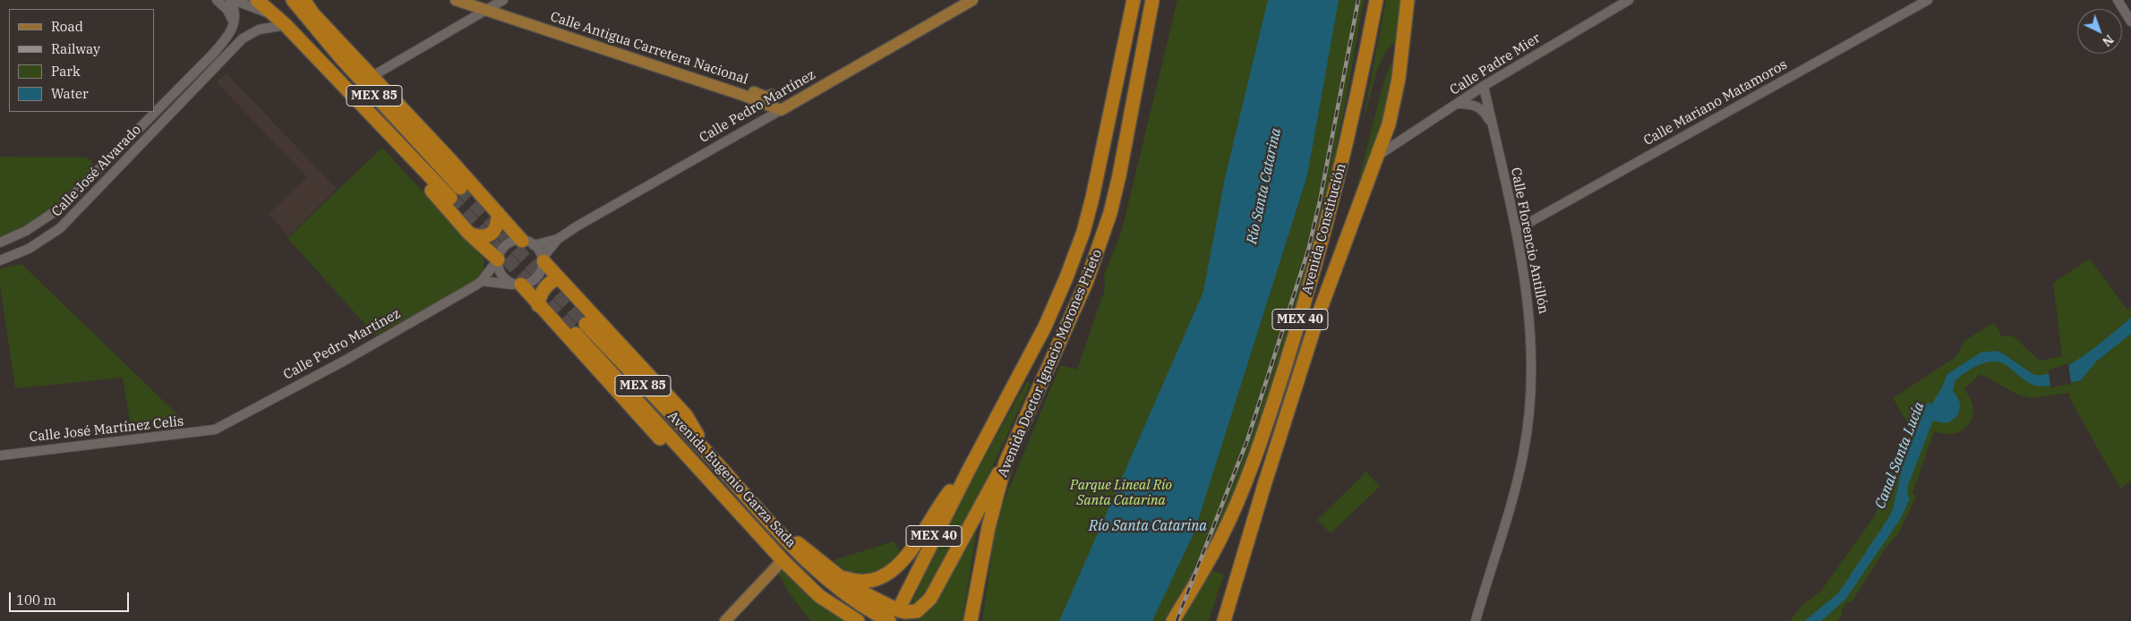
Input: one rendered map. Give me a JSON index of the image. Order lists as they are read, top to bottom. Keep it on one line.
{"streets":{"highway":["MEX 85","Avenida Constitución","MEX 40","Avenida Doctor Ignacio Morones Prieto","Avenida Eugenio Garza Sada"],"main road":["Calle Antigua Carretera Nacional","Calle Pedro Martínez"],"street":["Calle Padre Mier","Calle Mariano Matamoros","Calle José Alvarado","Calle Florencio Antillón","Calle José Martínez Celis"]},"crossings":[["Calle Antigua Carretera Nacional","Calle Pedro Martínez"],["Calle Padre Mier","Avenida Constitución"],["Calle Padre Mier","Calle Florencio Antillón"],["MEX 85","Calle José Alvarado"],["Calle Mariano Matamoros","Calle Florencio Antillón"],["Calle Pedro Martínez","Calle José Martínez Celis"]],"water":["Río Santa Catarina","Canal Santa Lucía"],"parks":["Parque Lineal Río Santa Catarina"],"legend":["Road","Railway","Park","Water"],"scale_bar":"100 m","north":"bottom right"}
